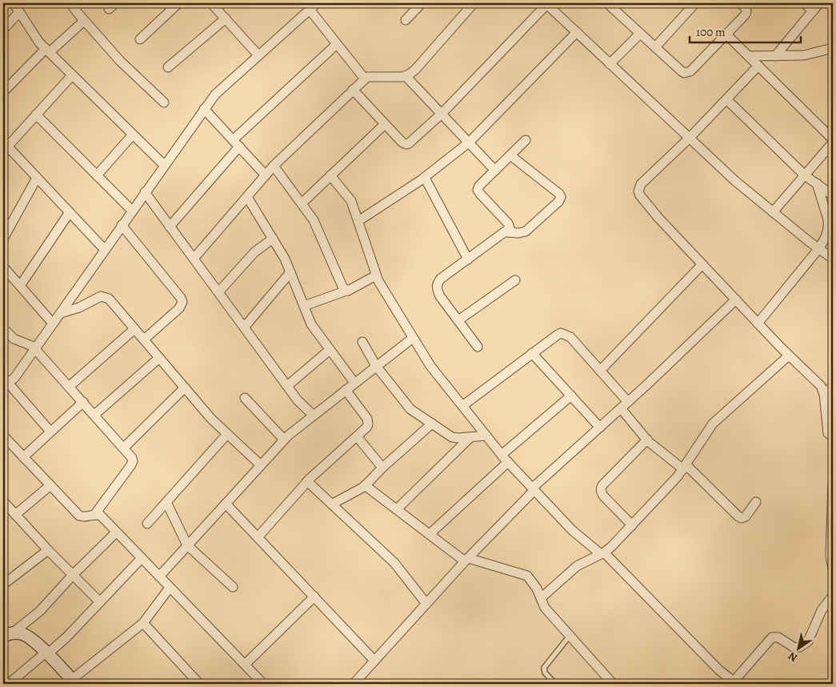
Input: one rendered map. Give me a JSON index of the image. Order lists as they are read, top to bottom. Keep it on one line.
{"scale_bar":"100 m","north":"bottom left"}
